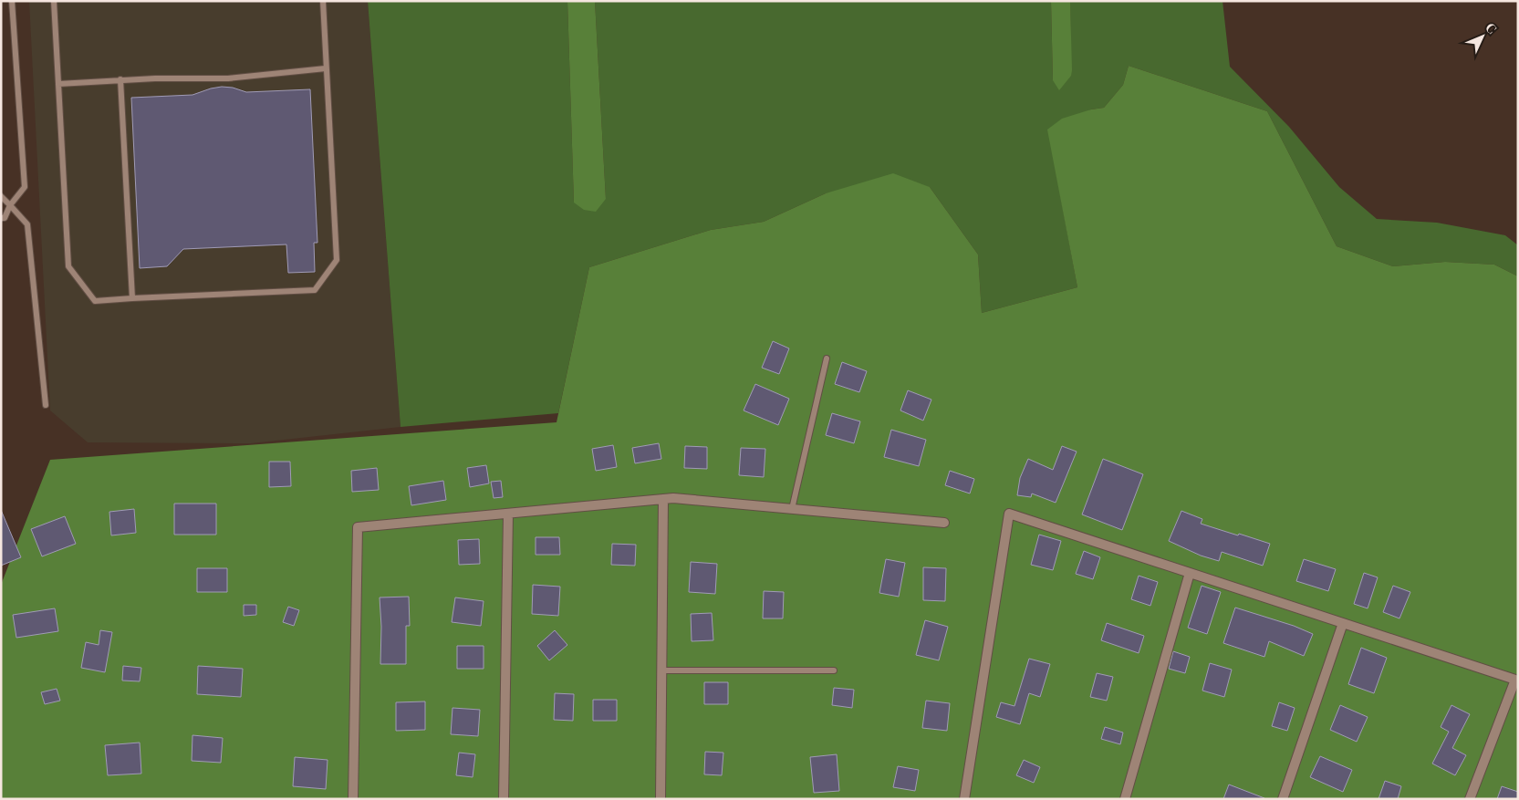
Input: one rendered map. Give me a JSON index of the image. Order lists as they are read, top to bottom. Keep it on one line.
{"north":"top right"}
